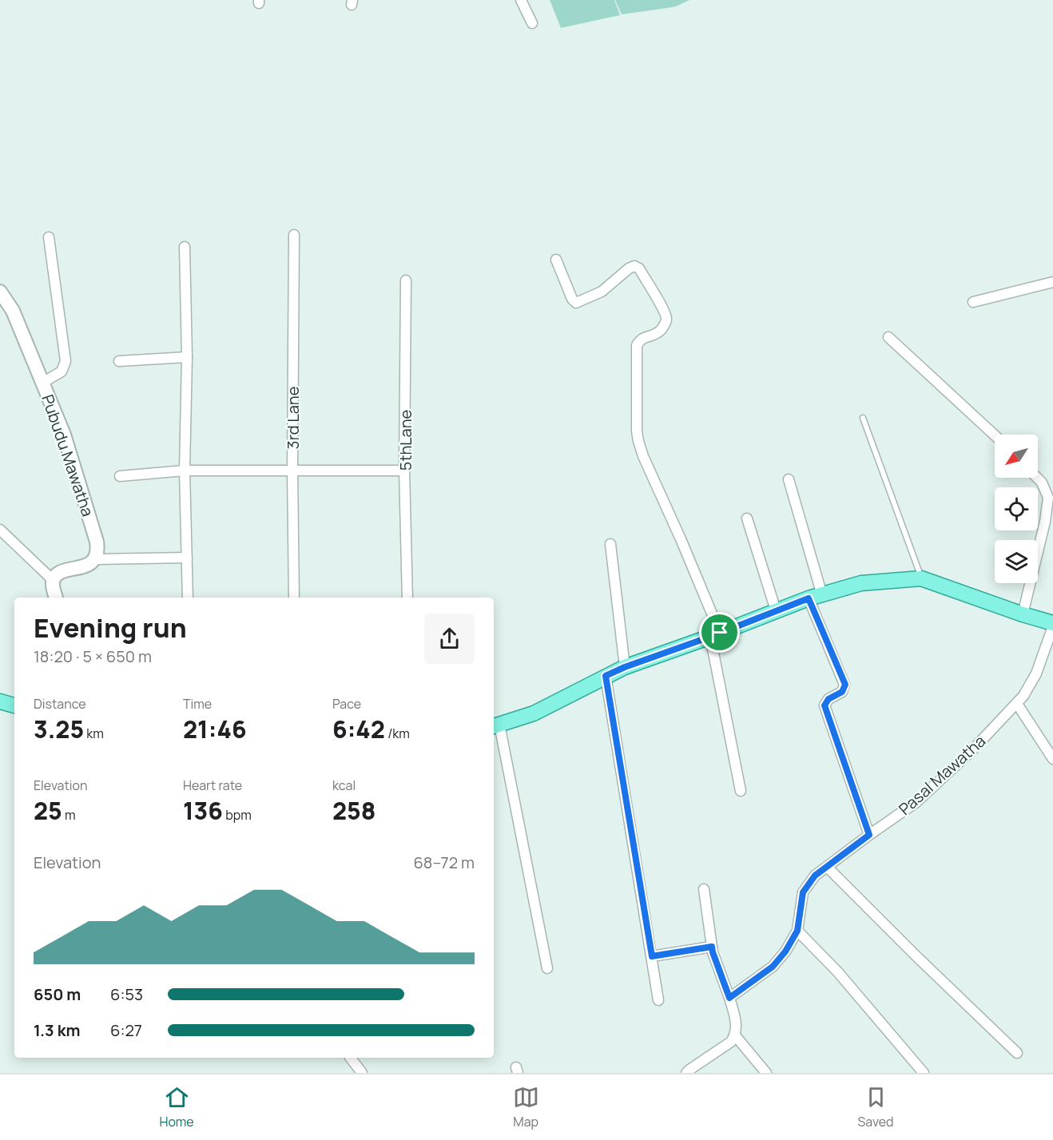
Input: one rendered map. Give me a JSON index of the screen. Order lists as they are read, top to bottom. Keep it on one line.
{"streets":{"street":["3rd Lane","5thLane","Pubudu Mawatha","Pasal Mawatha"]},"north":"bottom left","page":{"heading":["Evening run","18:20 · 5 × 650 m"],"stats":[["Distance","3.25 km"],["Time","21:46"],["Pace","6:42 /km"],["Elevation","25 m"],["Heart rate","136 bpm"],["kcal","258"]],"chart":["Elevation","68–72 m"],"list":[{"name":"650 m","note":"6:53"},{"name":"1.3 km","note":"6:27"}],"tabs":["Home","Map","Saved"]}}
